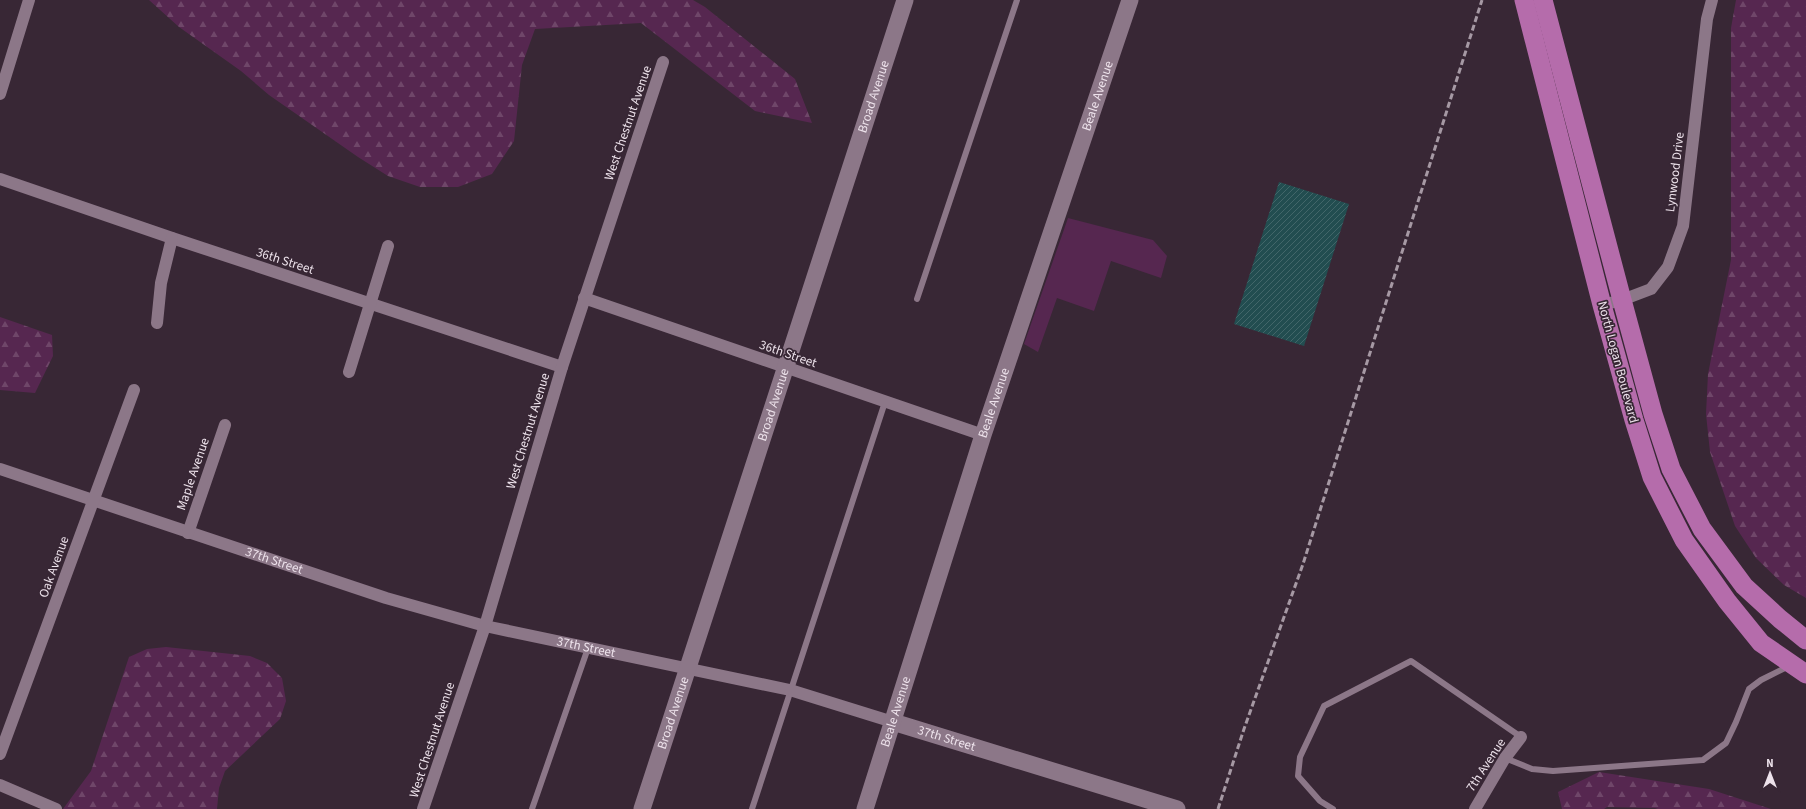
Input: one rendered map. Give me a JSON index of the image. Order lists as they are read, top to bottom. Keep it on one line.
{"streets":{"main road":["North Logan Boulevard"],"street":["Broad Avenue","Beale Avenue","West Chestnut Avenue","Lynwood Drive","36th Street","Maple Avenue","37th Street","Oak Avenue","7th Avenue"]},"crossings":[["Broad Avenue","36th Street"],["Broad Avenue","37th Street"],["Beale Avenue","36th Street"],["Beale Avenue","37th Street"],["West Chestnut Avenue","36th Street"],["West Chestnut Avenue","37th Street"],["Lynwood Drive","North Logan Boulevard"],["Maple Avenue","37th Street"],["37th Street","Oak Avenue"]],"north":"top"}
